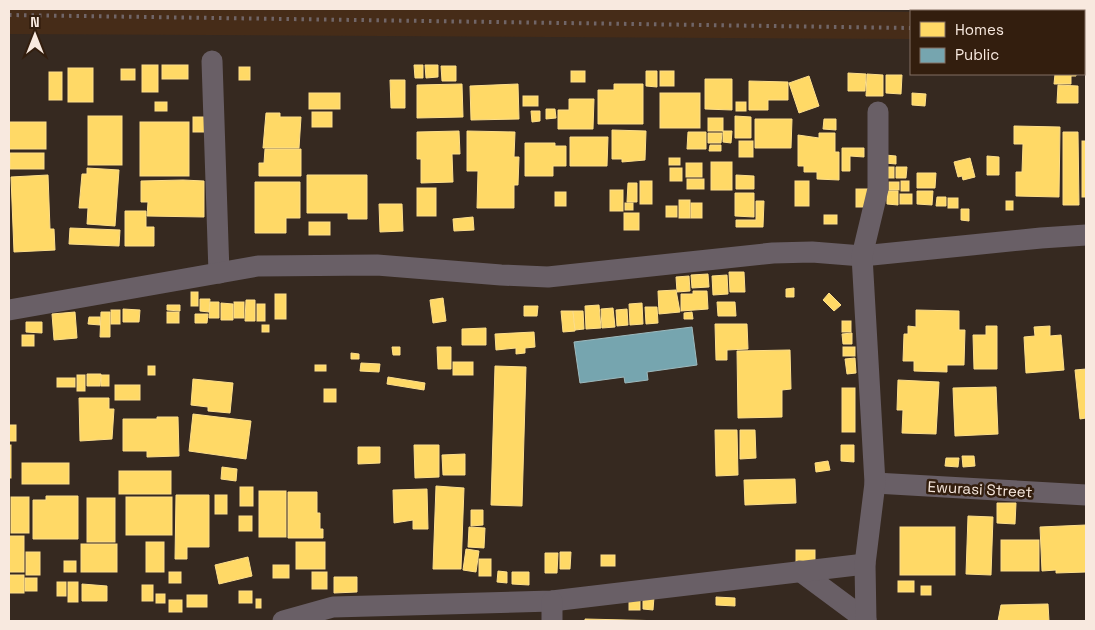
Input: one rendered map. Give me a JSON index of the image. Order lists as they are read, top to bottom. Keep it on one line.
{"streets":{"street":["Ewurasi Street"]},"legend":["Homes","Public"],"north":"top"}
